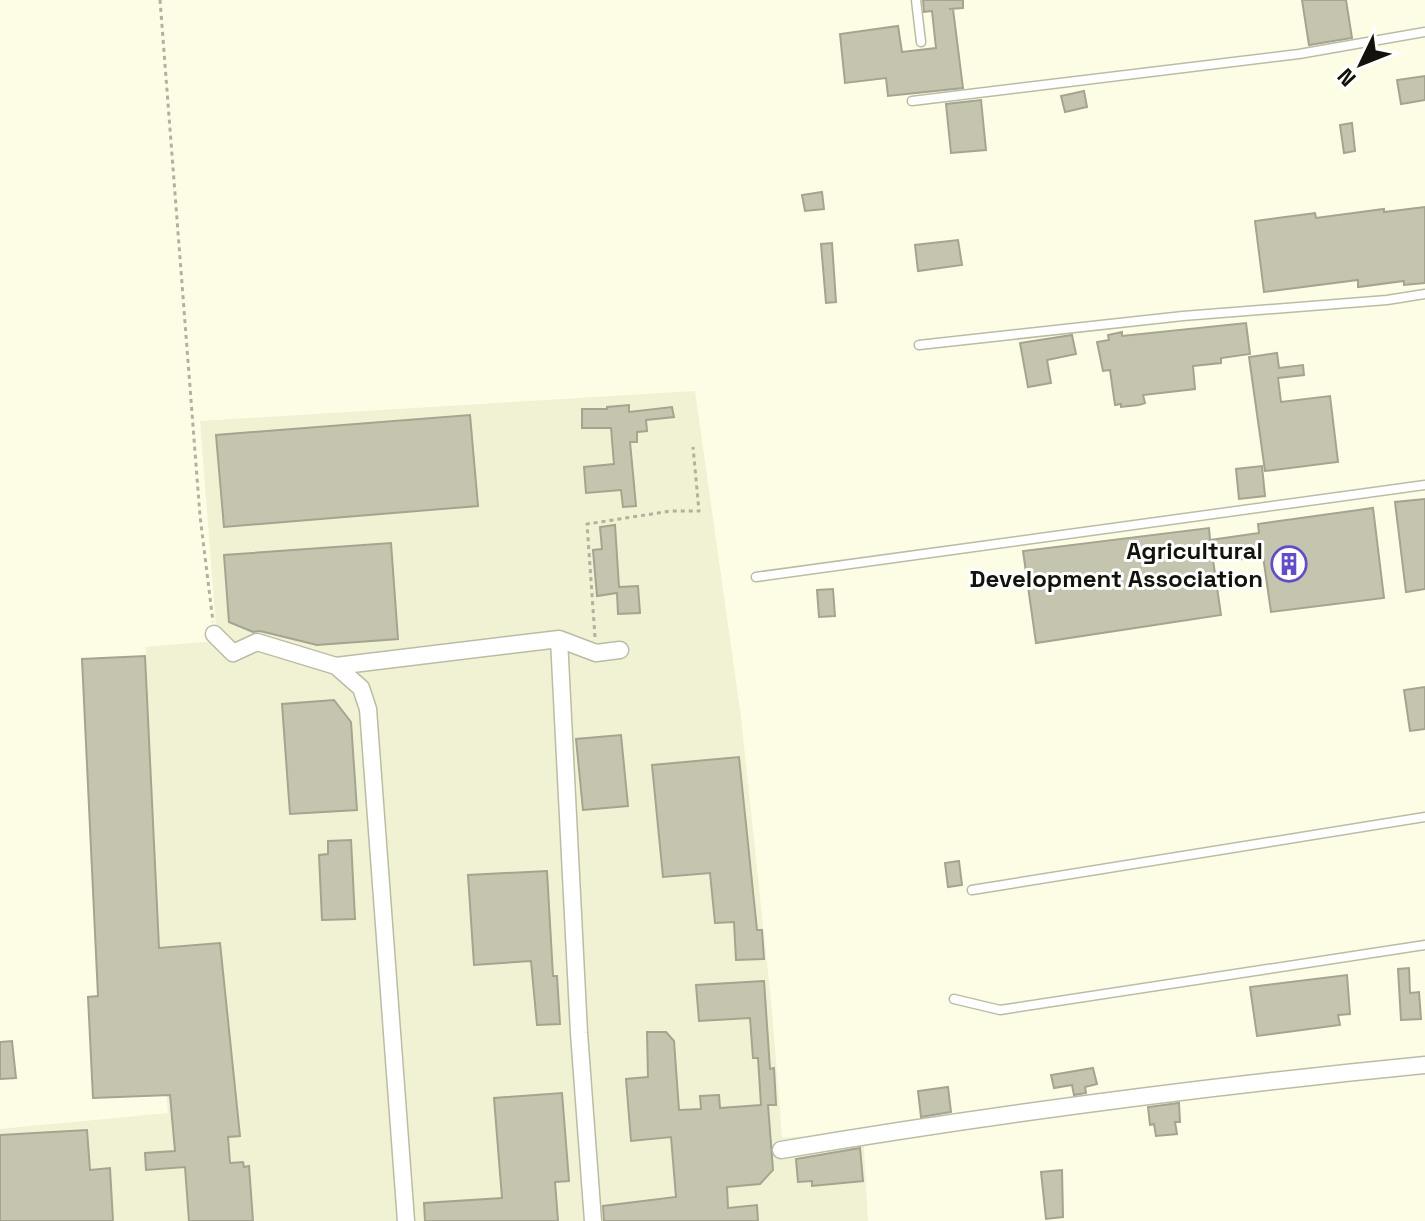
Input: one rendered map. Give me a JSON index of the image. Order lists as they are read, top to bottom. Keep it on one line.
{"places":{"building":["Agricultural Development Association"]},"north":"bottom left"}
